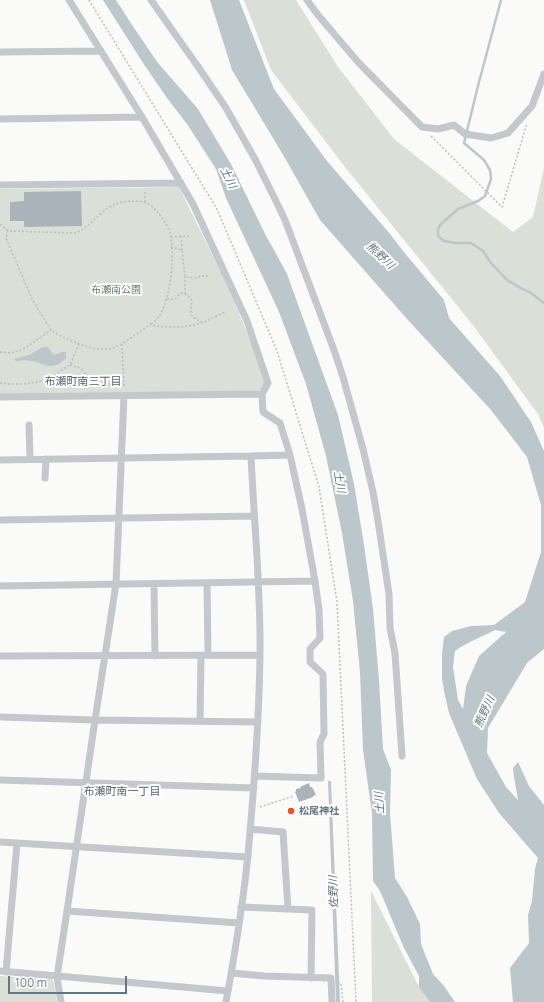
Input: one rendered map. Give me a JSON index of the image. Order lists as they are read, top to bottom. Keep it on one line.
{"districts":["布瀬町南三丁目","布瀬町南一丁目"],"water":["土川","熊野川","佐野川"],"parks":["布瀬南公園"],"places":["松尾神社"],"scale_bar":"100 m"}
